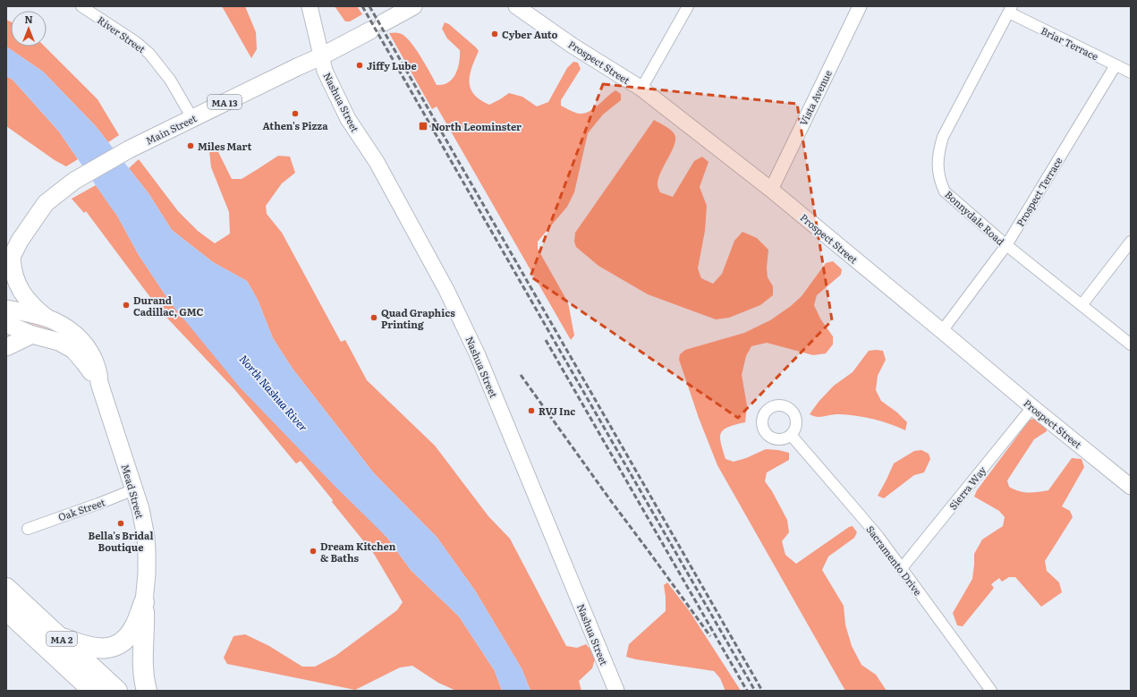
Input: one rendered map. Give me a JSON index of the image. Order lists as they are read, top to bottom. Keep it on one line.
{"streets":{"highway":["MA 2"],"main road":["Prospect Street","MA 13","Nashua Street","Main Street","Mead Street"],"street":["River Street","Briar Terrace","Vista Avenue","Prospect Terrace","Bonnydale Road","Sierra Way","Oak Street","Sacramento Drive"]},"crossings":[["River Street","Main Street"],["Briar Terrace","Prospect Terrace"],["Briar Terrace","Bonnydale Road"],["Prospect Street","Vista Avenue"],["Prospect Street","Prospect Terrace"],["Prospect Street","Sierra Way"],["Nashua Street","Main Street"],["Prospect Terrace","Bonnydale Road"],["Sierra Way","Sacramento Drive"],["Mead Street","Oak Street"]],"water":["North Nashua River"],"places":{"other":["Cyber Auto","Jiffy Lube","Athen's Pizza","Miles Mart","Durand Cadillac, GMC","Quad Graphics Printing","RVJ Inc","Bella's Bridal Boutique","Dream Kitchen & Baths"],"transit":["North Leominster"]},"north":"top"}
